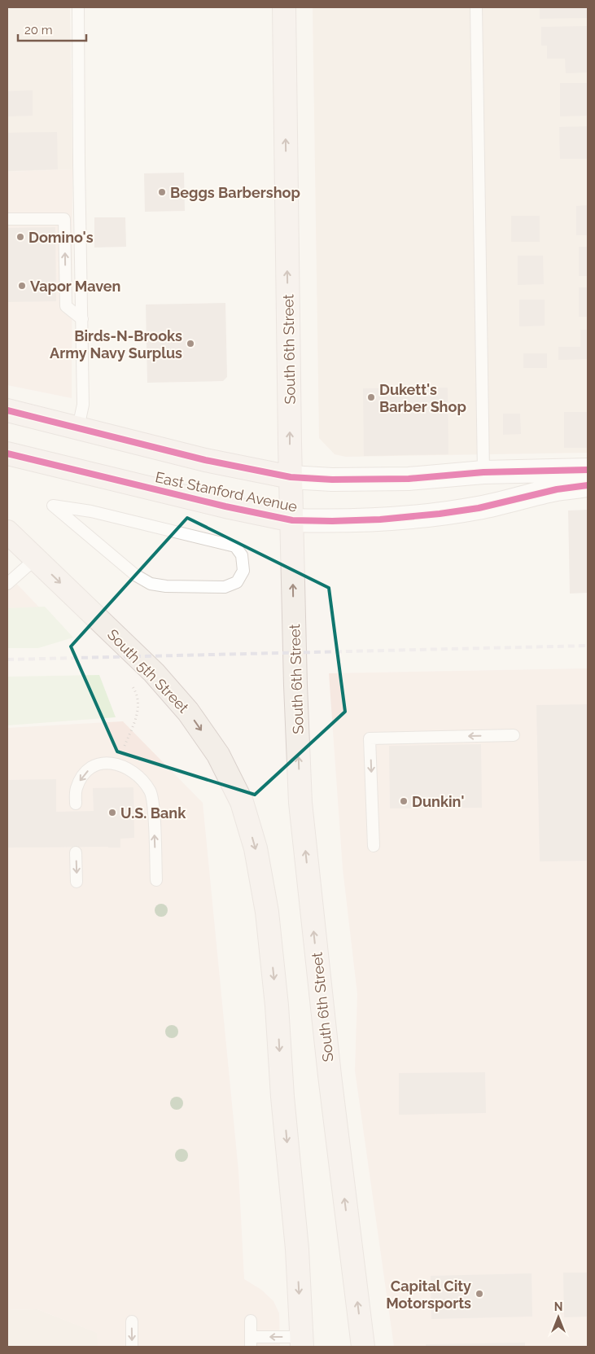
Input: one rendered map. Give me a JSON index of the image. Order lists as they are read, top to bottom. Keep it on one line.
{"streets":{"main road":["South 6th Street","East Stanford Avenue","South 5th Street"]},"crossings":[["South 6th Street","East Stanford Avenue"]],"one_way":["South 6th Street","South 5th Street"],"places":["Beggs Barbershop","Domino's","Vapor Maven","Birds-N-Brooks Army Navy Surplus","Dukett's Barber Shop","Dunkin'","U.S. Bank","Capital City Motorsports"],"scale_bar":"20 m","north":"top"}
